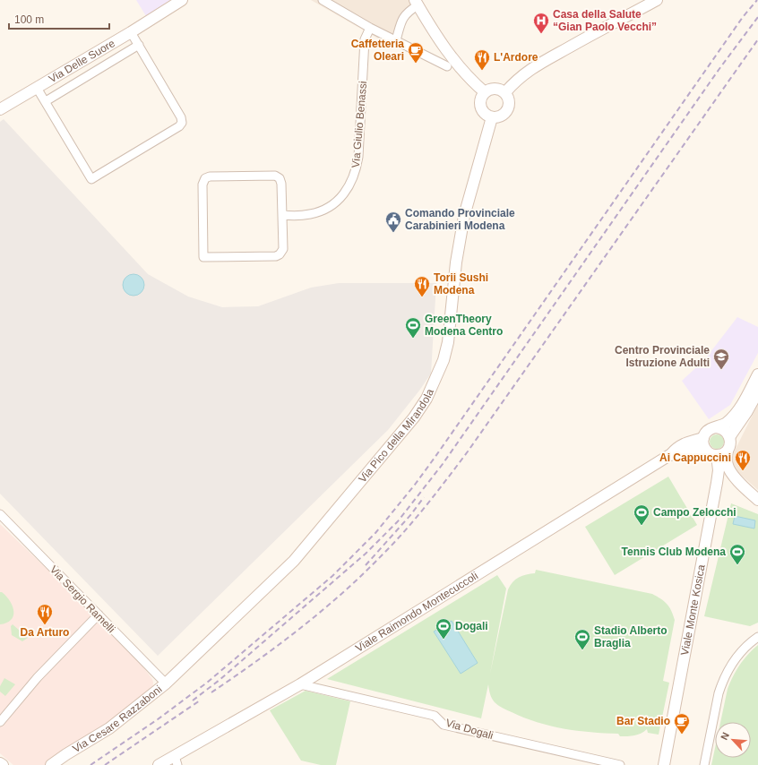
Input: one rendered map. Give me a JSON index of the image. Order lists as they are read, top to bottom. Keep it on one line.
{"streets":{"street":["Via Delle Suore","Via Giulio Benassi","Via Pico della Mirandola","Via Sergio Ramelli","Viale Monte Kosica","Viale Raimondo Montecuccoli","Via Cesare Razzaboni","Via Dogali"]},"crossings":[["Via Pico della Mirandola","Via Sergio Ramelli"],["Via Pico della Mirandola","Via Cesare Razzaboni"],["Via Sergio Ramelli","Via Cesare Razzaboni"],["Viale Monte Kosica","Viale Raimondo Montecuccoli"],["Viale Raimondo Montecuccoli","Via Dogali"]],"places":{"hospital":["Casa della Salute “Gian Paolo Vecchi”"],"cafe":["Caffetteria Oleari","Bar Stadio"],"restaurant":["L'Ardore","Torii Sushi Modena","Ai Cappuccini","Da Arturo"],"public building":["Comando Provinciale Carabinieri Modena"],"sports":["GreenTheory Modena Centro","Campo Zelocchi","Tennis Club Modena","Dogali","Stadio Alberto Braglia"],"school or university":["Centro Provinciale Istruzione Adulti"]},"scale_bar":"100 m","north":"top left"}
